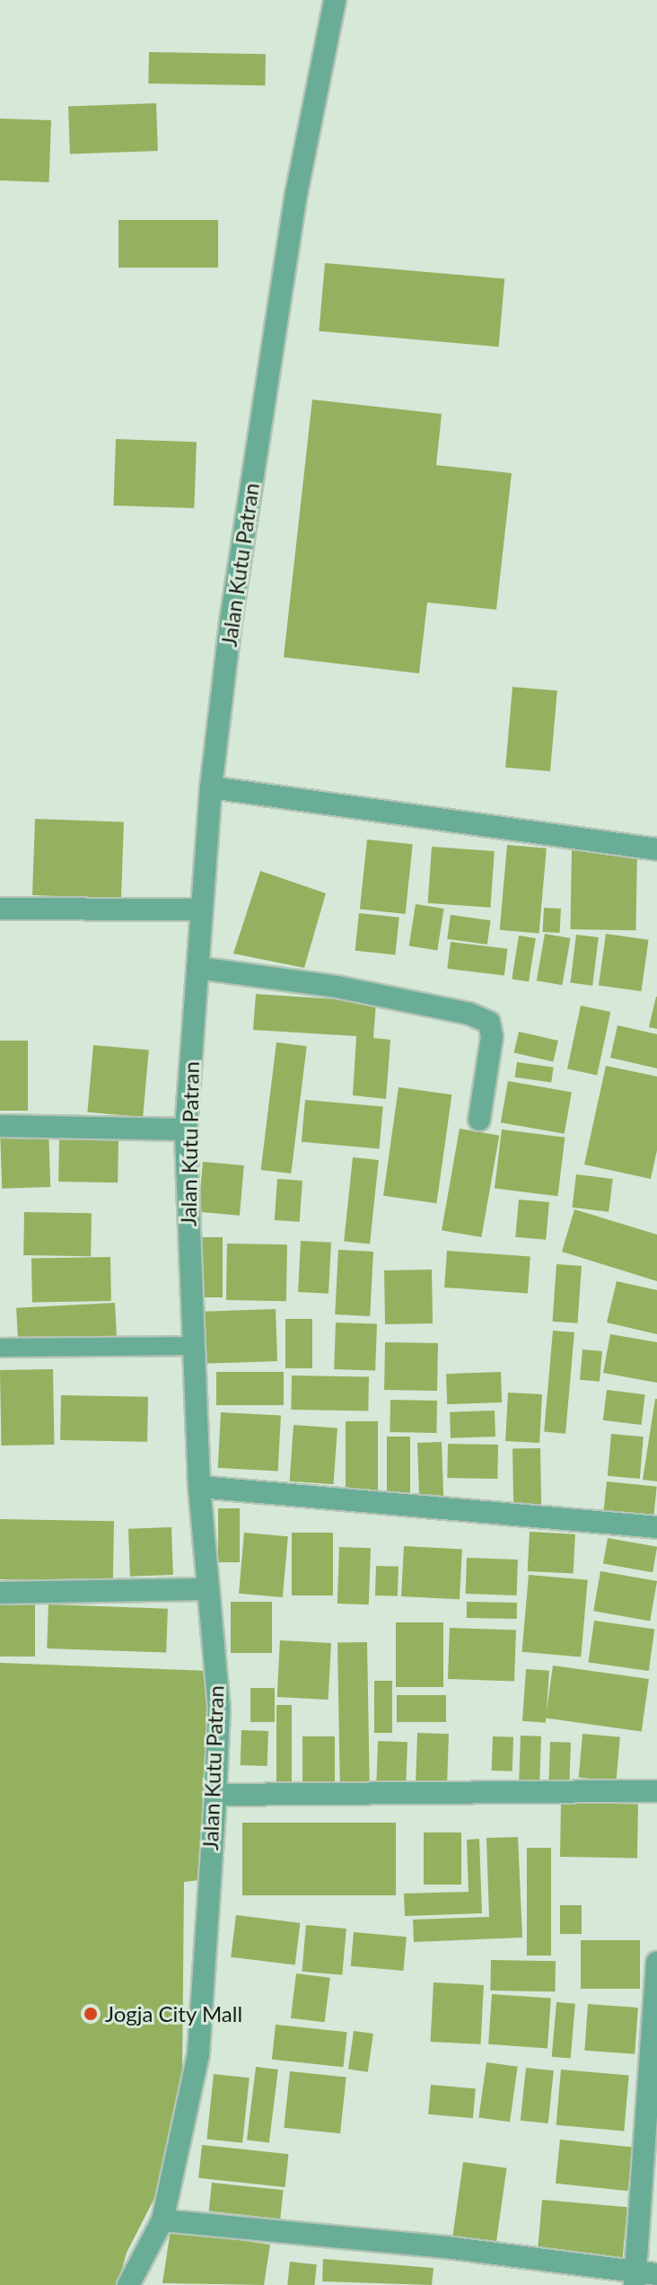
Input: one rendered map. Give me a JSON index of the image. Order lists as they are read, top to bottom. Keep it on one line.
{"streets":{"street":["Jalan Kutu Patran"]},"places":["Jogja City Mall"]}
